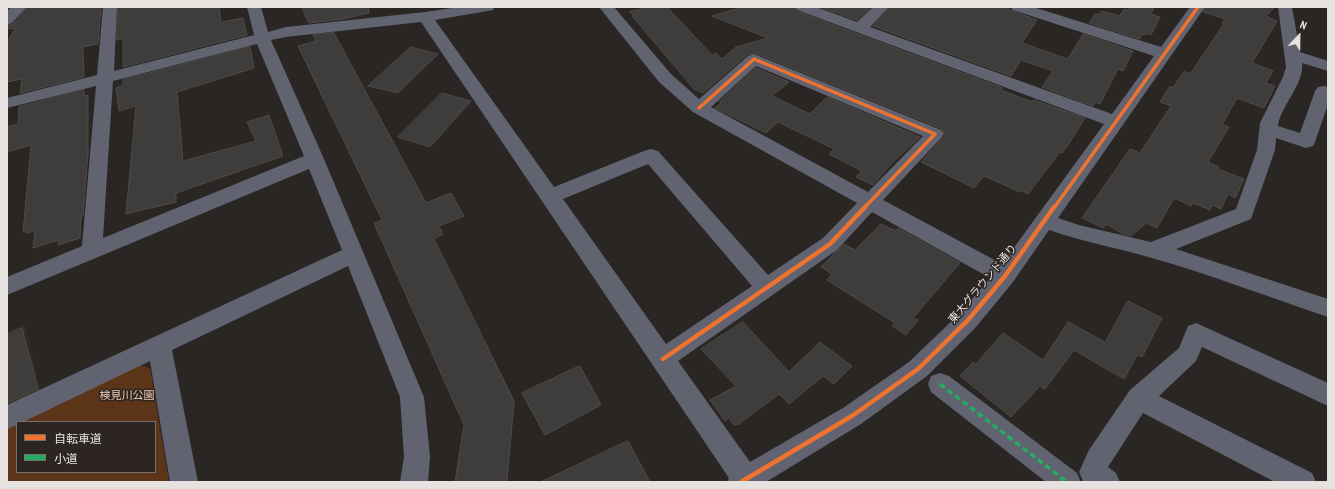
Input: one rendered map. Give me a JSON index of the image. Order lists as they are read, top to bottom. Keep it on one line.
{"streets":{"street":["東大グラウンド通り"]},"parks":["検見川公園"],"legend":["自転車道","小道"],"north":"top"}
